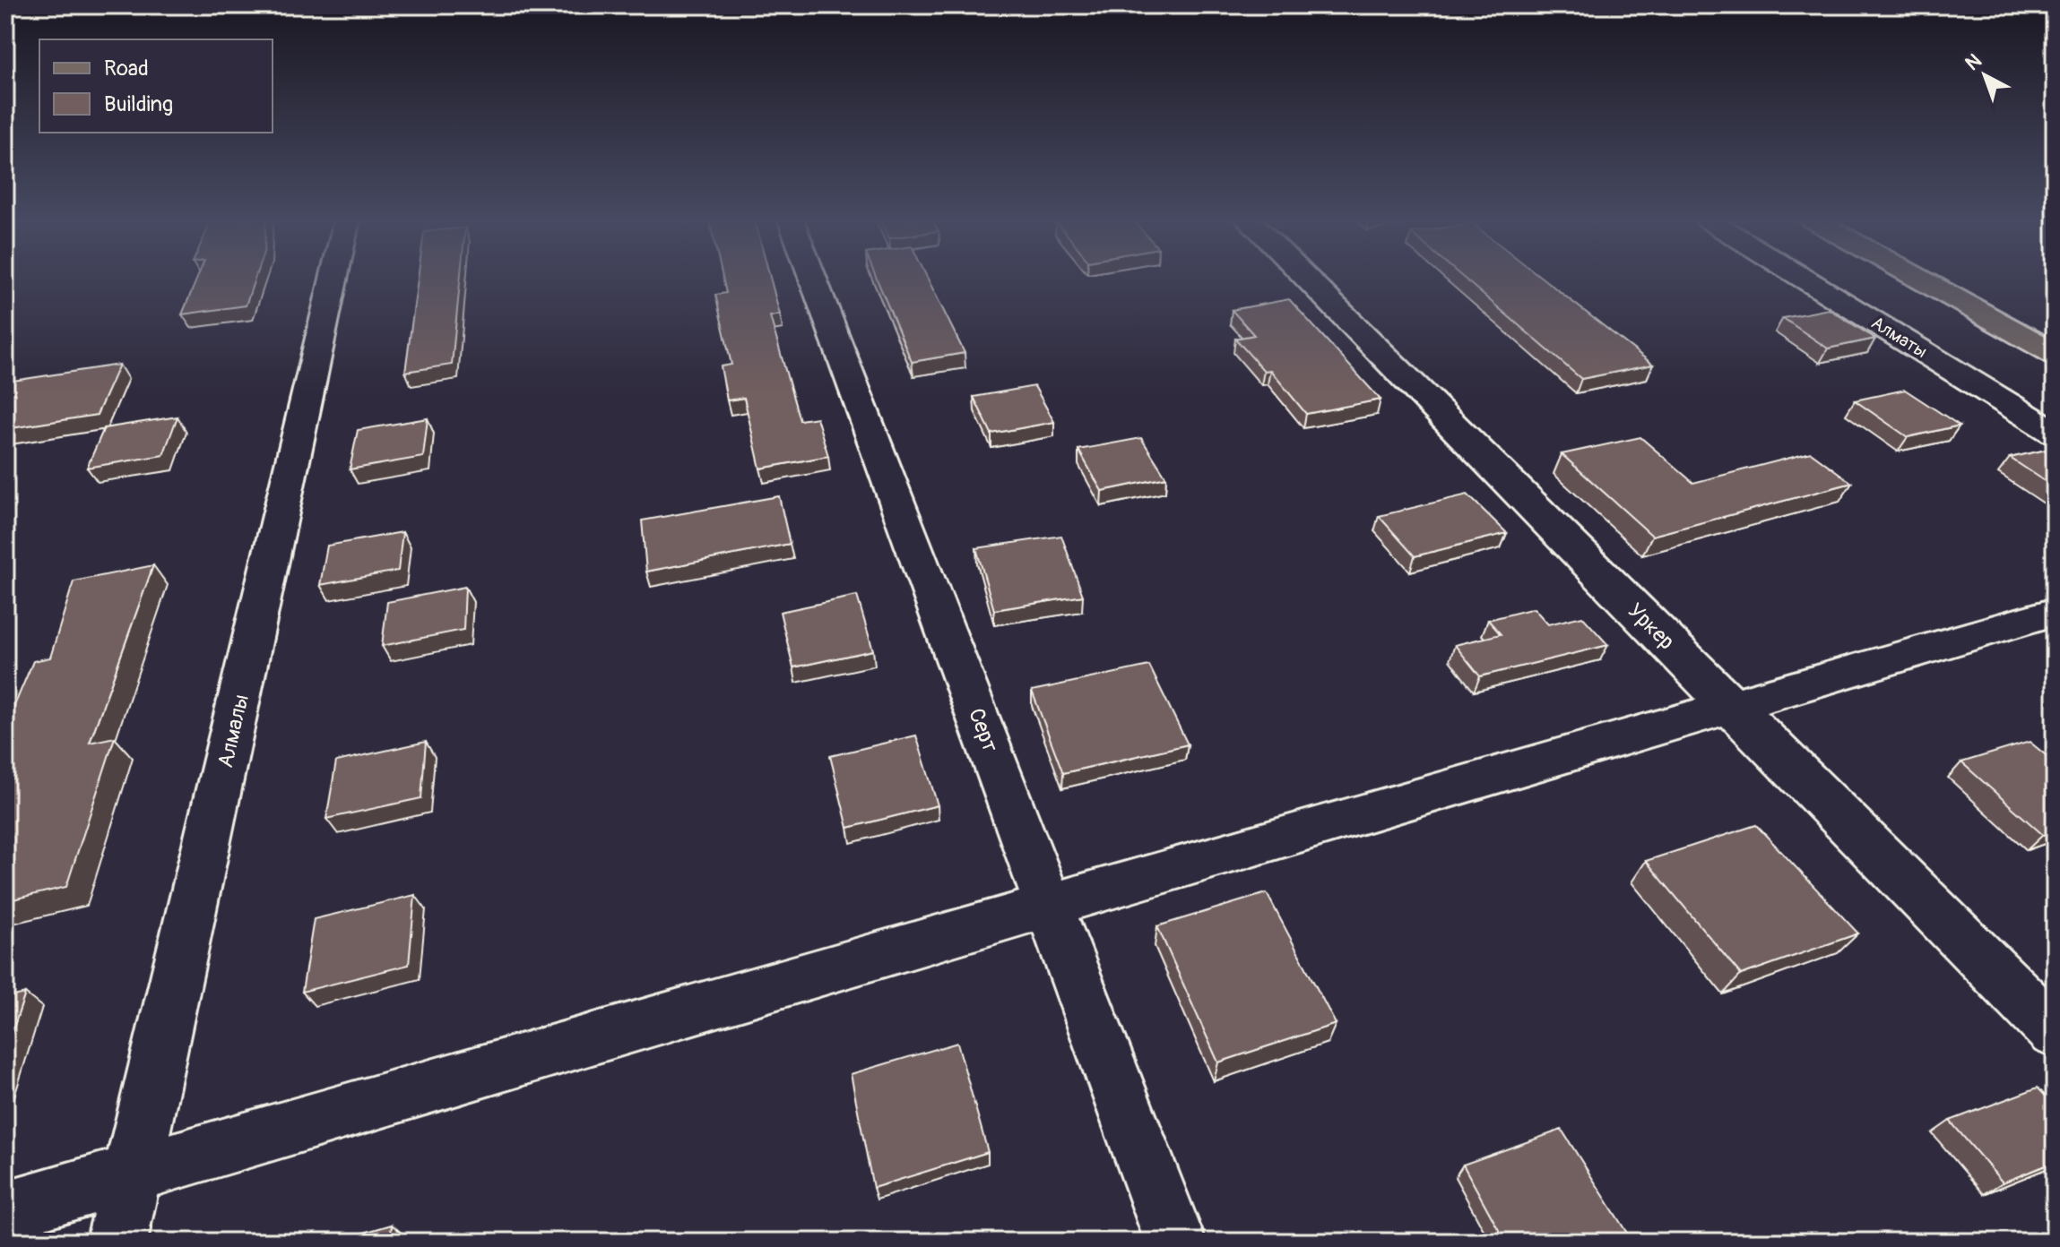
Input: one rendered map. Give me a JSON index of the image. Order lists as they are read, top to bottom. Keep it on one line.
{"streets":{"street":["Алматы","Уркер","Серт","Алмалы"]},"legend":["Road","Building"],"north":"top left"}
